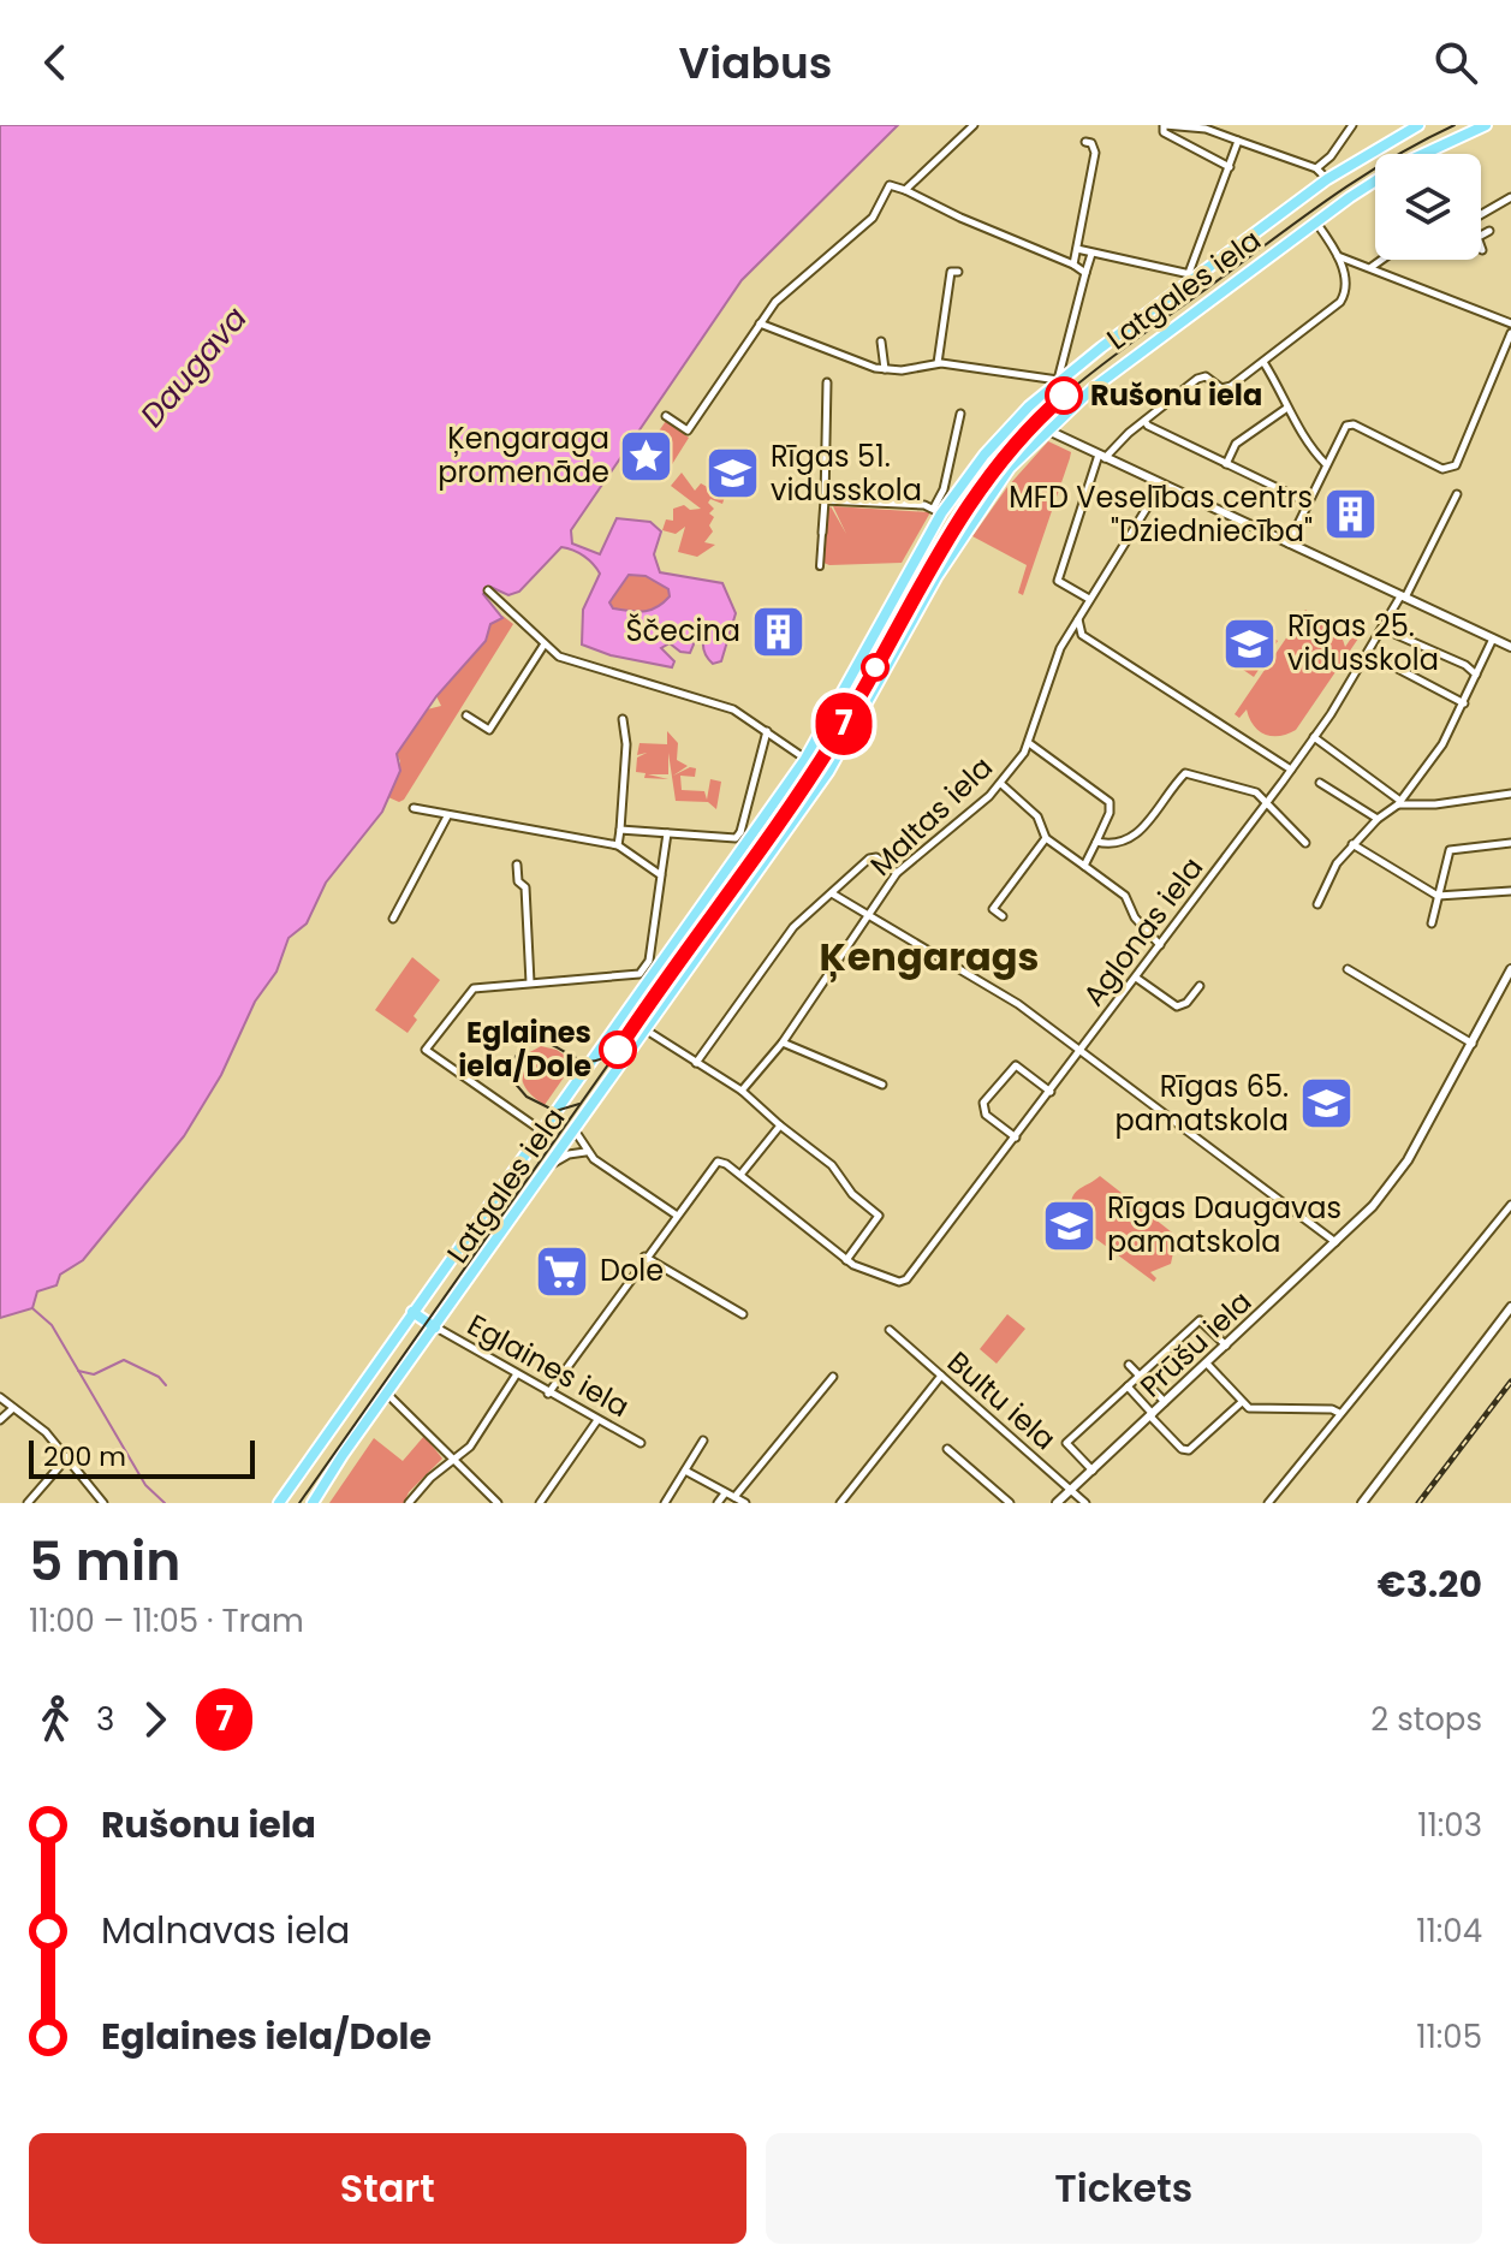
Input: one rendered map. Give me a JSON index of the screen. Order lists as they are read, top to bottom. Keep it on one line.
{"streets":{"highway":["Latgales iela"],"street":["Maltas iela","Aglonas iela","Prūšu iela","Eglaines iela","Bultu iela"]},"crossings":[["Latgales iela","Eglaines iela"],["Prūšu iela","Bultu iela"]],"districts":["Ķengarags"],"water":["Daugava"],"places":{"other":["Rušonu iela","Eglaines iela/Dole"],"place":["Ķengaraga promenāde"],"school or university":["Rīgas 51. vidusskola","Rīgas 25. vidusskola","Rīgas 65. pamatskola","Rīgas Daugavas pamatskola"],"building":["MFD Veselības centrs \"Dziedniecība\"","Ščecina"],"supermarket":["Dole"]},"lines":["tram line 7"],"scale_bar":"200 m","page":{"header":"Viabus","on_map":"7","scale":"200 m","heading":["5 min","11:00 – 11:05 · Tram","€3.20"],"legs":["3","7","2 stops"],"list":[{"name":"Rušonu iela","value":"11:03"},{"name":"Malnavas iela","value":"11:04"},{"name":"Eglaines iela/Dole","value":"11:05"}],"buttons":["Start","Tickets"]}}
